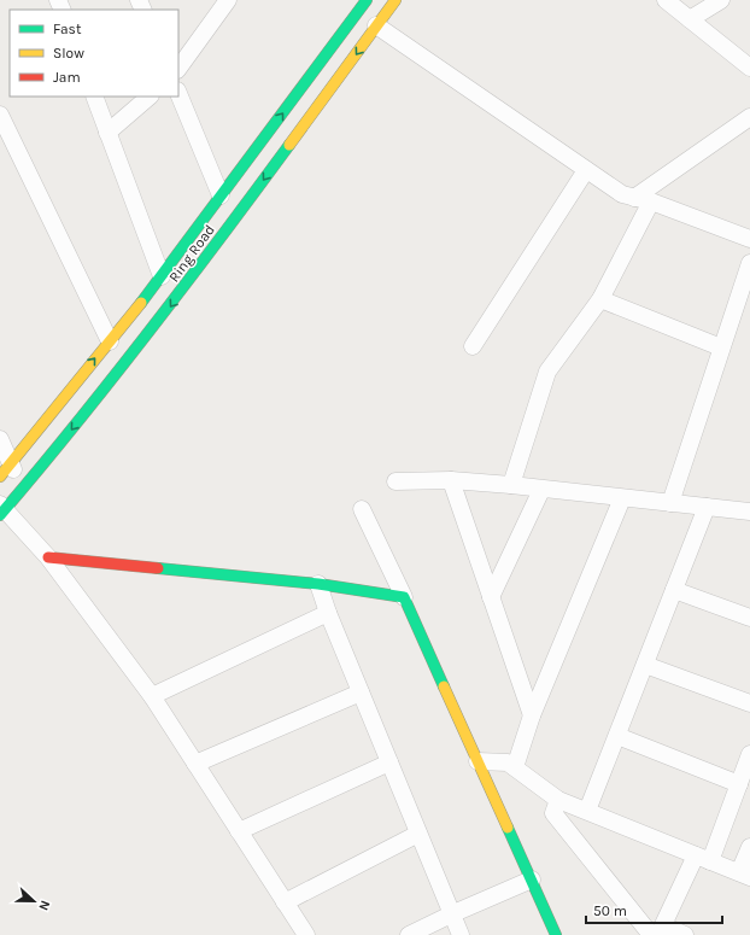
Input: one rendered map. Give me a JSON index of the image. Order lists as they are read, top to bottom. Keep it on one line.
{"streets":{"main road":["Ring Road"]},"legend":["Fast","Slow","Jam"],"scale_bar":"50 m","north":"right"}
